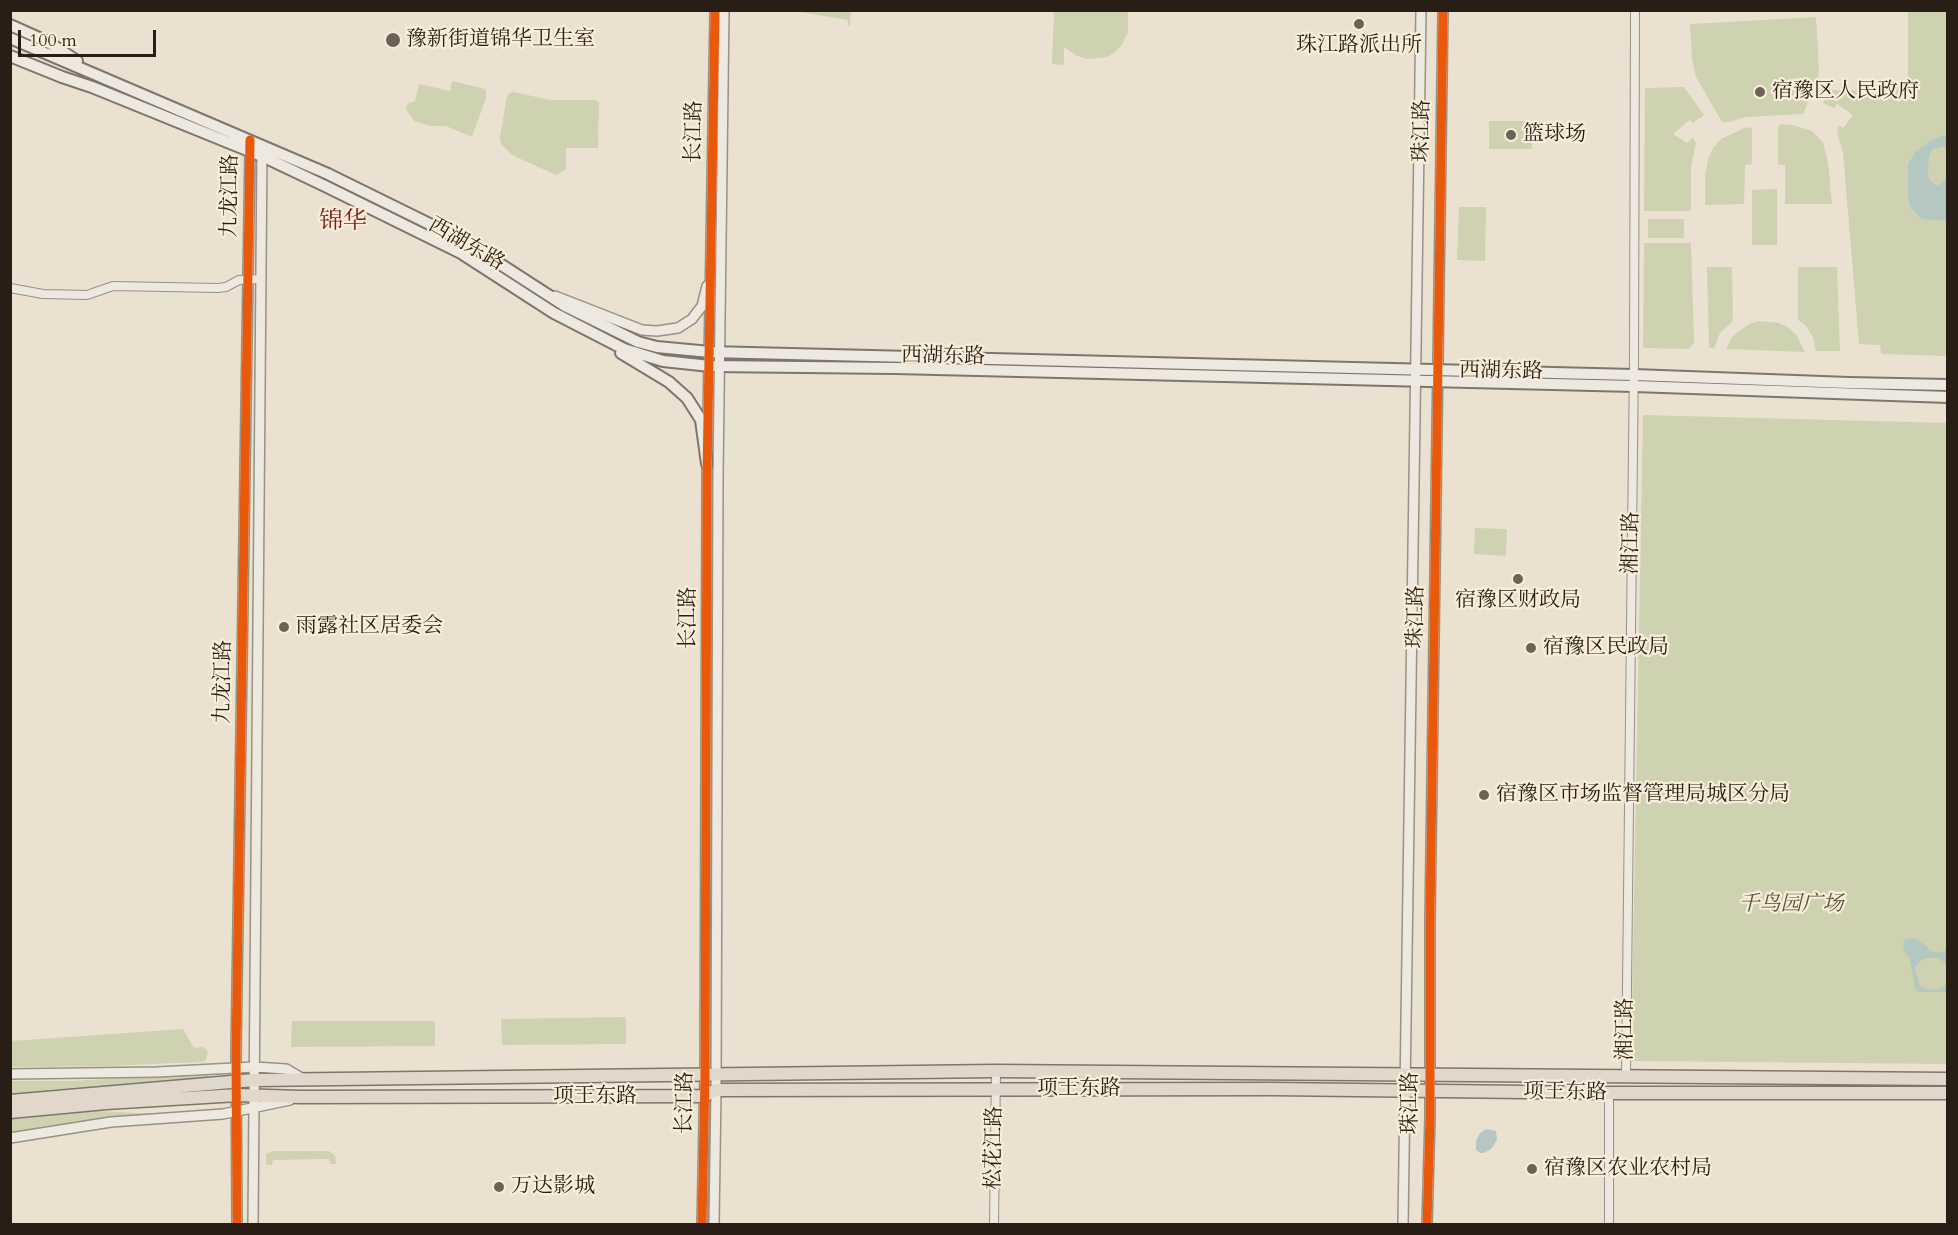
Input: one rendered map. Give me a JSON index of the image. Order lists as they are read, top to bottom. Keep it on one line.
{"streets":{"main road":["西湖东路","项王东路"],"street":["珠江路","长江路","九龙江路","湘江路","松花江路"]},"crossings":[["珠江路","西湖东路"],["珠江路","项王东路"],["长江路","西湖东路"],["长江路","项王东路"],["九龙江路","西湖东路"],["九龙江路","项王东路"],["西湖东路","湘江路"],["湘江路","项王东路"],["项王东路","松花江路"]],"districts":["锦华"],"parks":["千鸟园广场"],"places":["珠江路派出所","豫新街道锦华卫生室","宿豫区人民政府","篮球场","宿豫区财政局","雨露社区居委会","宿豫区民政局","宿豫区市场监督管理局城区分局","宿豫区农业农村局","万达影城"],"scale_bar":"100 m"}
